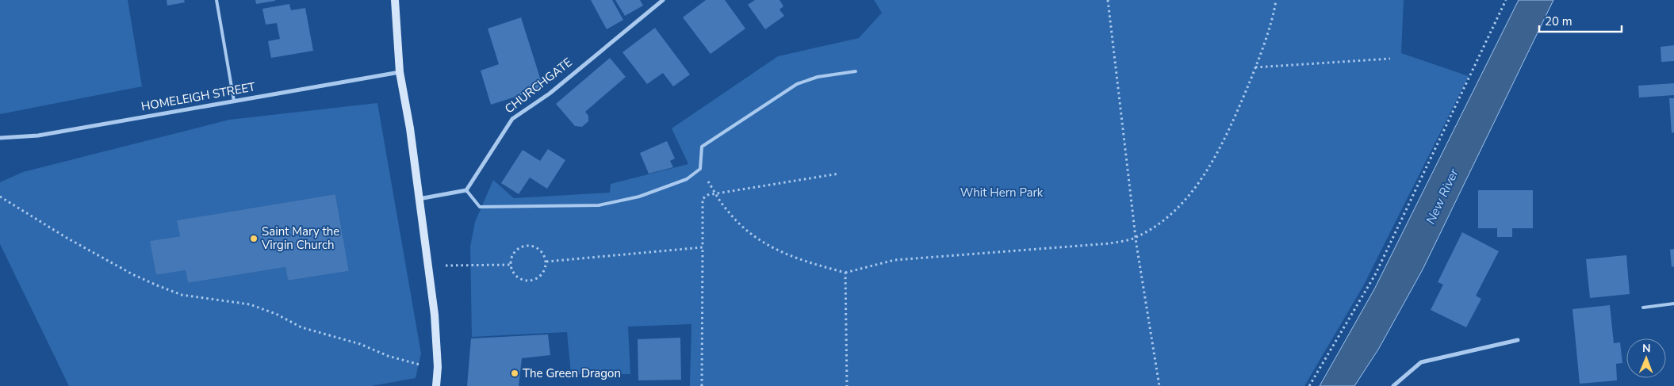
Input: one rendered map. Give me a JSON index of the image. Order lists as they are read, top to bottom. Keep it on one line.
{"streets":{"street":["CHURCHGATE","HOMELEIGH STREET"]},"water":["New River"],"parks":["Whit Hern Park"],"places":["Saint Mary the Virgin Church","The Green Dragon"],"scale_bar":"20 m","north":"top"}
